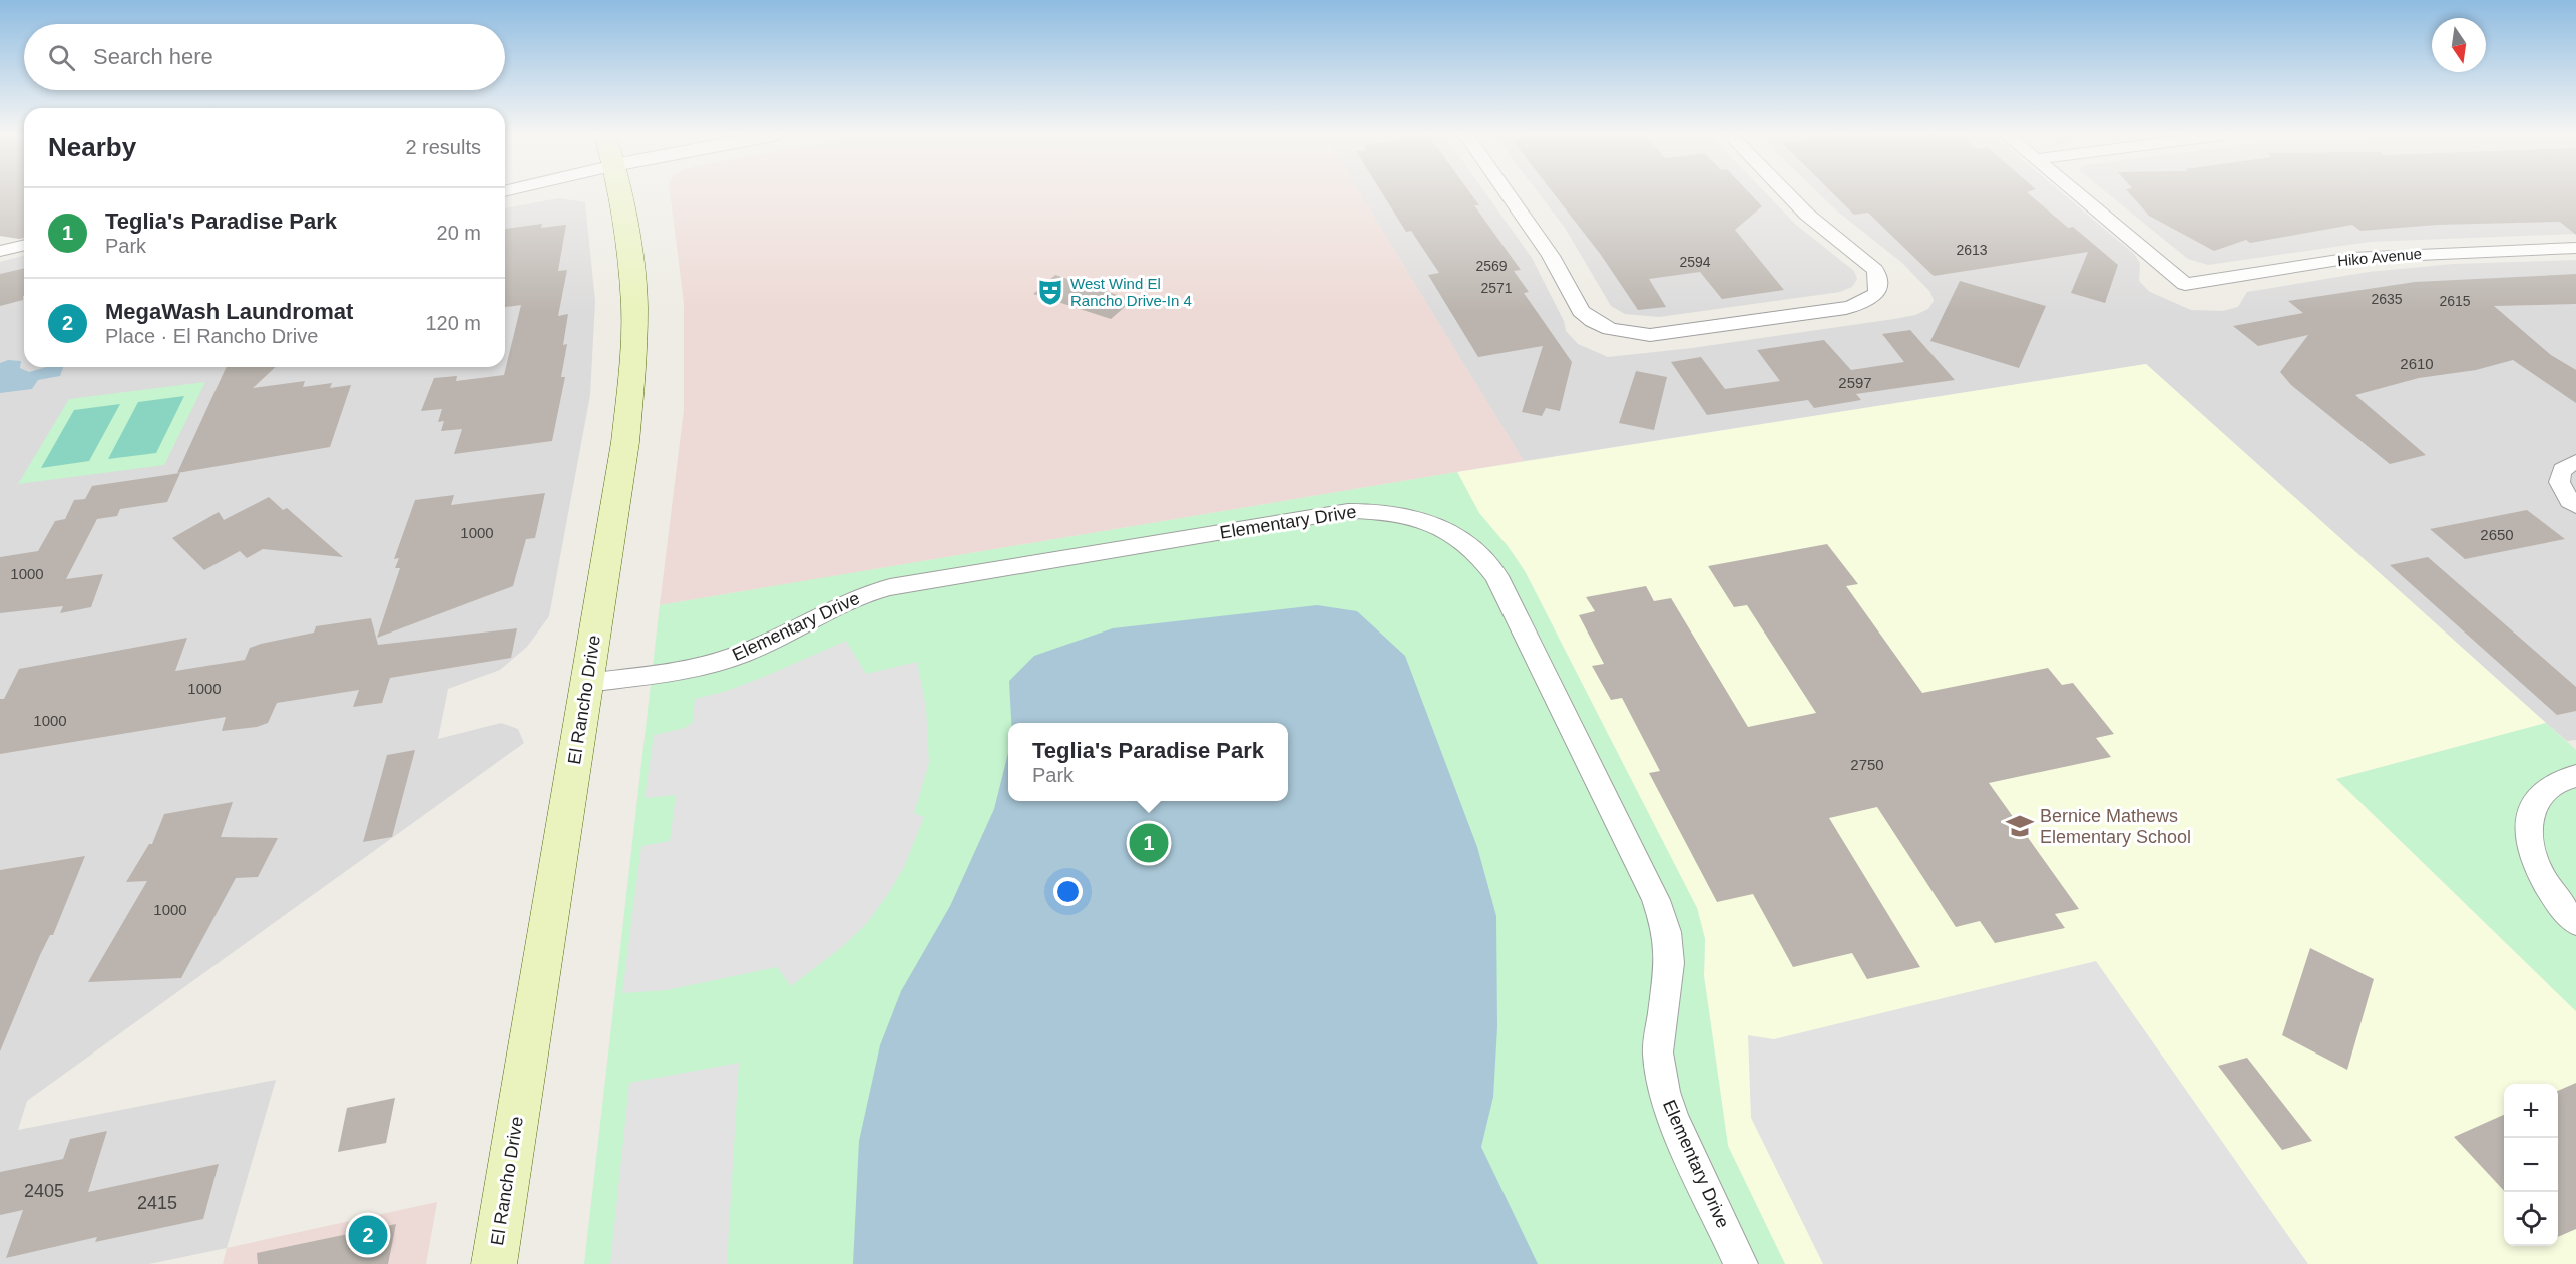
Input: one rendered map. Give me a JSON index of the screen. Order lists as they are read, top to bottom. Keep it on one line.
{"streets":{"main road":["El Rancho Drive"],"street":["Hiko Avenue","Elementary Drive"]},"crossings":[["Elementary Drive","El Rancho Drive"]],"places":{"theatre":["West Wind El Rancho Drive-In 4"],"school or university":["Bernice Mathews Elementary School"]},"house_numbers":["2613","2594","2569","2571","2635","2615","2610","2597","1000","2650","1000","1000","1000","2750","1000","2405","2415"],"north":"bottom","page":{"search":"Search here","heading":["Nearby","2 results"],"list":[{"mark":"1","name":"Teglia's Paradise Park","note":"Park","value":"20 m"},{"mark":"2","name":"MegaWash Laundromat","note":"Place · El Rancho Drive","value":"120 m"}],"popup":["Teglia's Paradise Park","Park"],"pins":["1","2"],"map_buttons":["+","−"]}}
